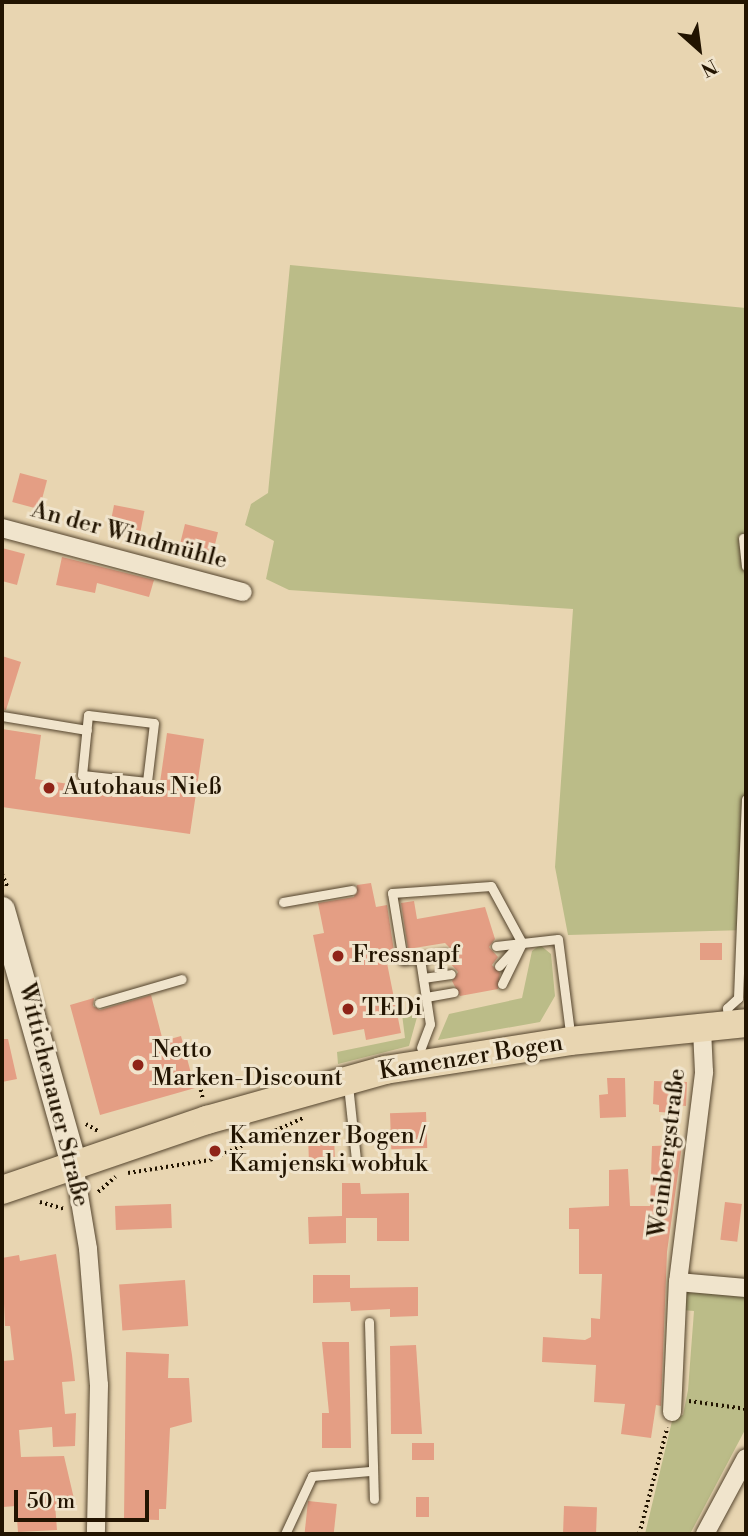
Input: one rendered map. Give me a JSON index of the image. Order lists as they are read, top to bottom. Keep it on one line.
{"streets":{"main road":["Kamenzer Bogen","Wittichenauer Straße"],"street":["An der Windmühle","Weinbergstraße"]},"crossings":[["Kamenzer Bogen","Wittichenauer Straße"],["Kamenzer Bogen","Weinbergstraße"]],"places":["Autohaus Nieß","Fressnapf","TEDi","Netto Marken-Discount","Kamenzer Bogen / Kamjenski wobłuk"],"scale_bar":"50 m","north":"bottom right"}
